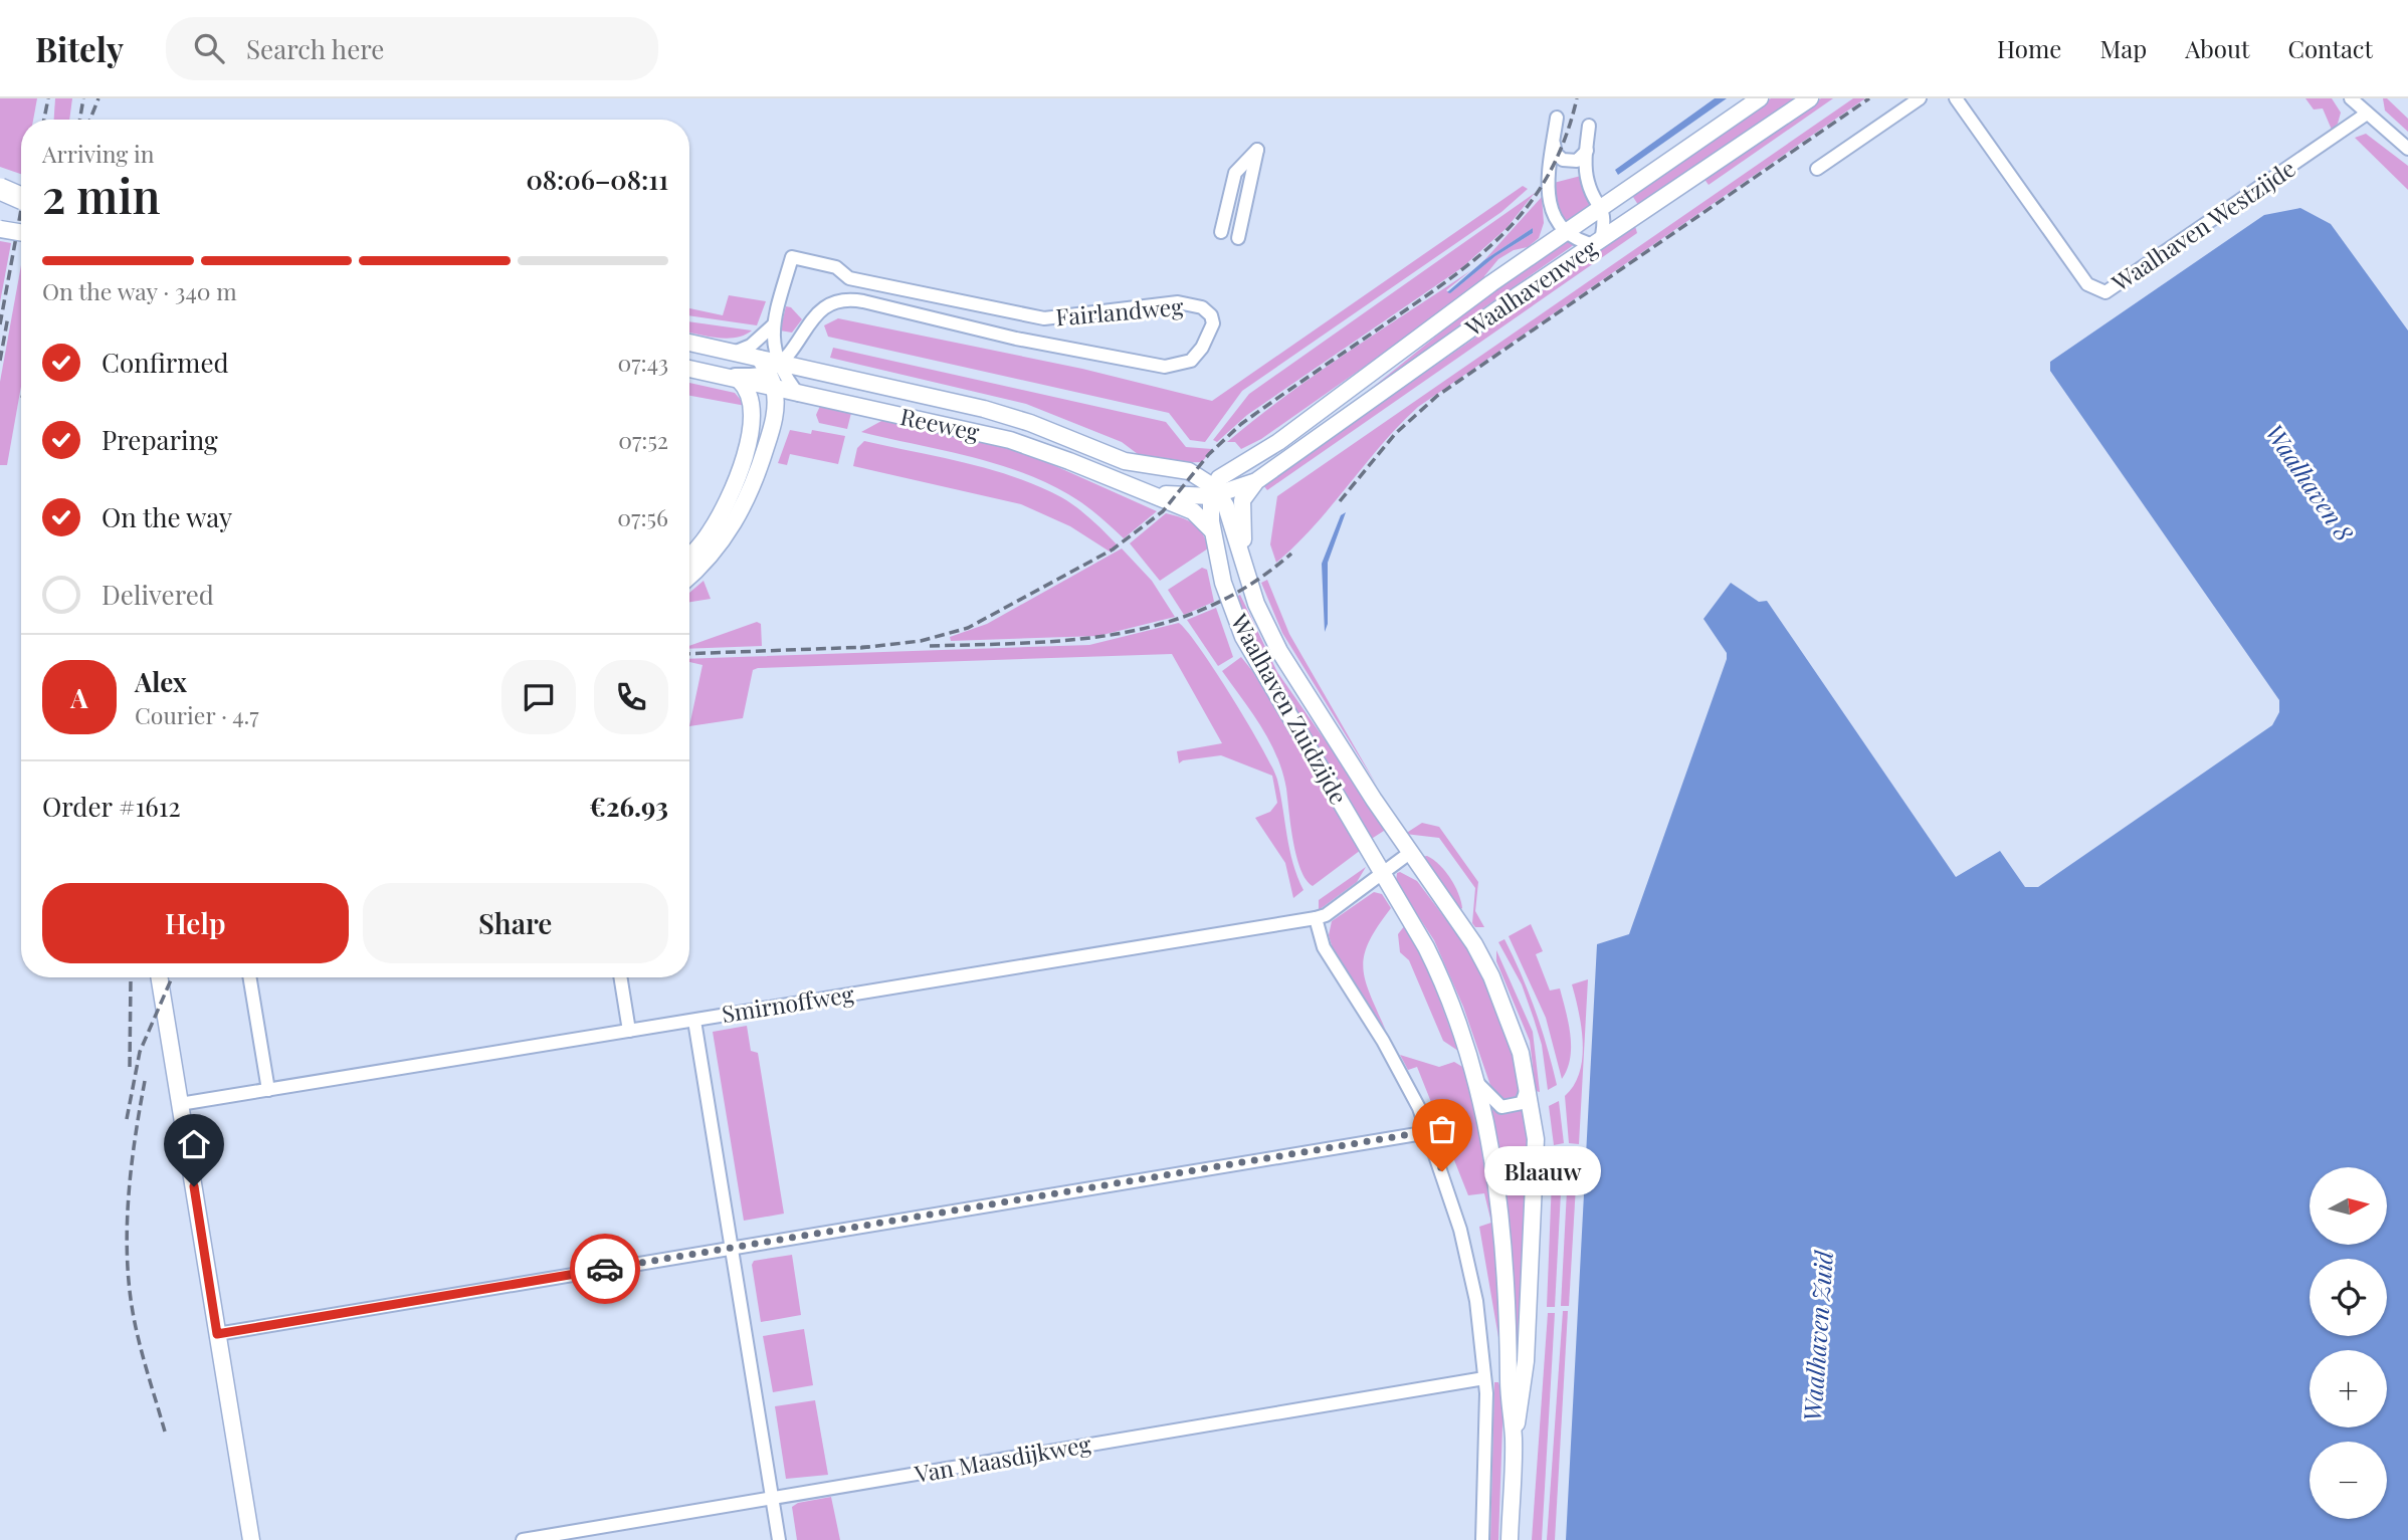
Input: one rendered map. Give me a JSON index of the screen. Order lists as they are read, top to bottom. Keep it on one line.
{"streets":{"main road":["Waalhavenweg","Reeweg","Waalhaven Zuidzijde"],"street":["Waalhaven Westzijde","Fairlandweg","Smirnoffweg","Van Maasdijkweg"]},"crossings":[["Waalhavenweg","Reeweg"],["Waalhavenweg","Waalhaven Zuidzijde"],["Reeweg","Waalhaven Zuidzijde"],["Waalhaven Zuidzijde","Smirnoffweg"]],"water":["Waalhaven 8","Waalhaven Zuid"],"places":["Blaauw"],"north":"right","page":{"header":"Bitely","search":"Search here","nav":["Home","Map","About","Contact"],"heading":["2 min","Arriving in","08:06–08:11"],"panel":["Alex","Courier · 4.7","Order #1612","€26.93"],"bar":"On the way · 340 m","list":[["Confirmed","07:43"],["Preparing","07:52"],["On the way","07:56"],"Delivered"],"round":"A","buttons":["Help","Share"],"bubble":"Blaauw","map_buttons":["+","−"]}}
